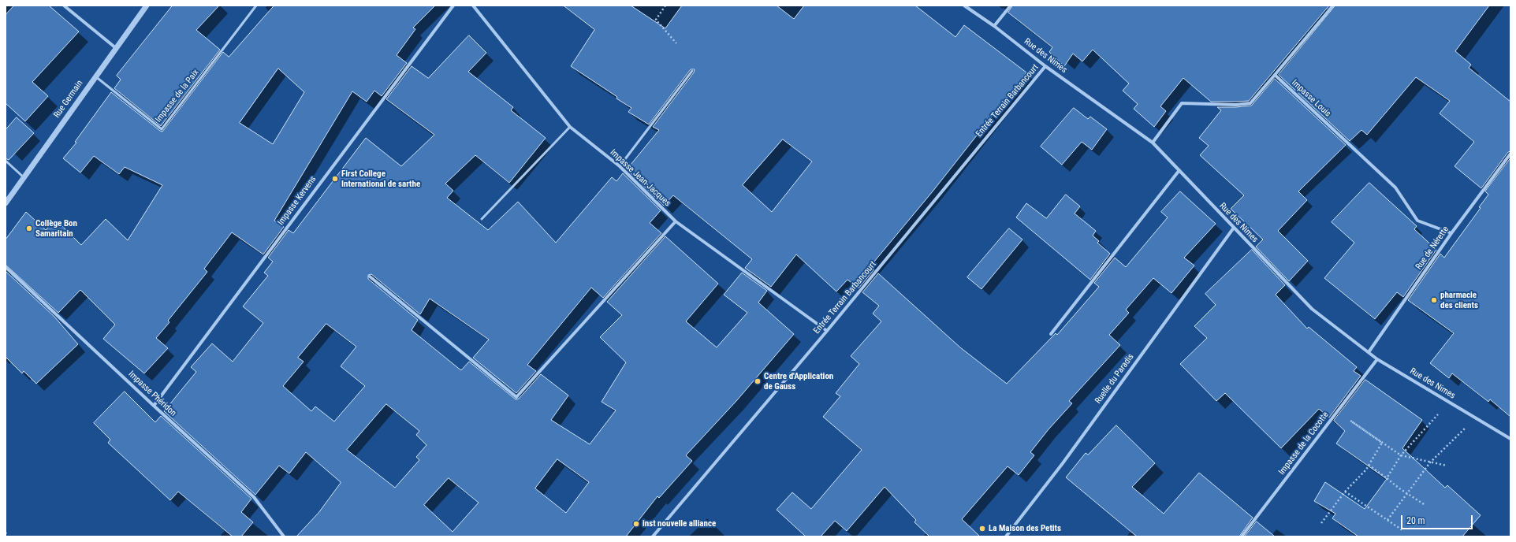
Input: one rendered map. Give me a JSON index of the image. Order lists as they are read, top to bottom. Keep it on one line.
{"streets":{"street":["Rue des Nimes","Impasse Louis","Rue Germain","Entrée Terrain Barbancourt","Impasse Jean-Jacques","Impasse Kervens","Rue de Nérette","Ruelle du Paradis","Impasse Phéridon","Impasse de la Cocotte"],"lane":["Impasse de la Paix"]},"crossings":[["Rue des Nimes","Entrée Terrain Barbancourt"],["Rue des Nimes","Rue de Nérette"],["Rue des Nimes","Ruelle du Paradis"],["Rue des Nimes","Impasse de la Cocotte"],["Impasse de la Paix","Rue Germain"],["Impasse Louis","Rue de Nérette"],["Entrée Terrain Barbancourt","Impasse Jean-Jacques"],["Impasse Kervens","Impasse Phéridon"]],"places":["First College International de sarthe","Collège Bon Samaritain","pharmacie des clients","Centre d'Application de Gauss","inst nouvelle alliance","La Maison des Petits"],"scale_bar":"20 m"}
